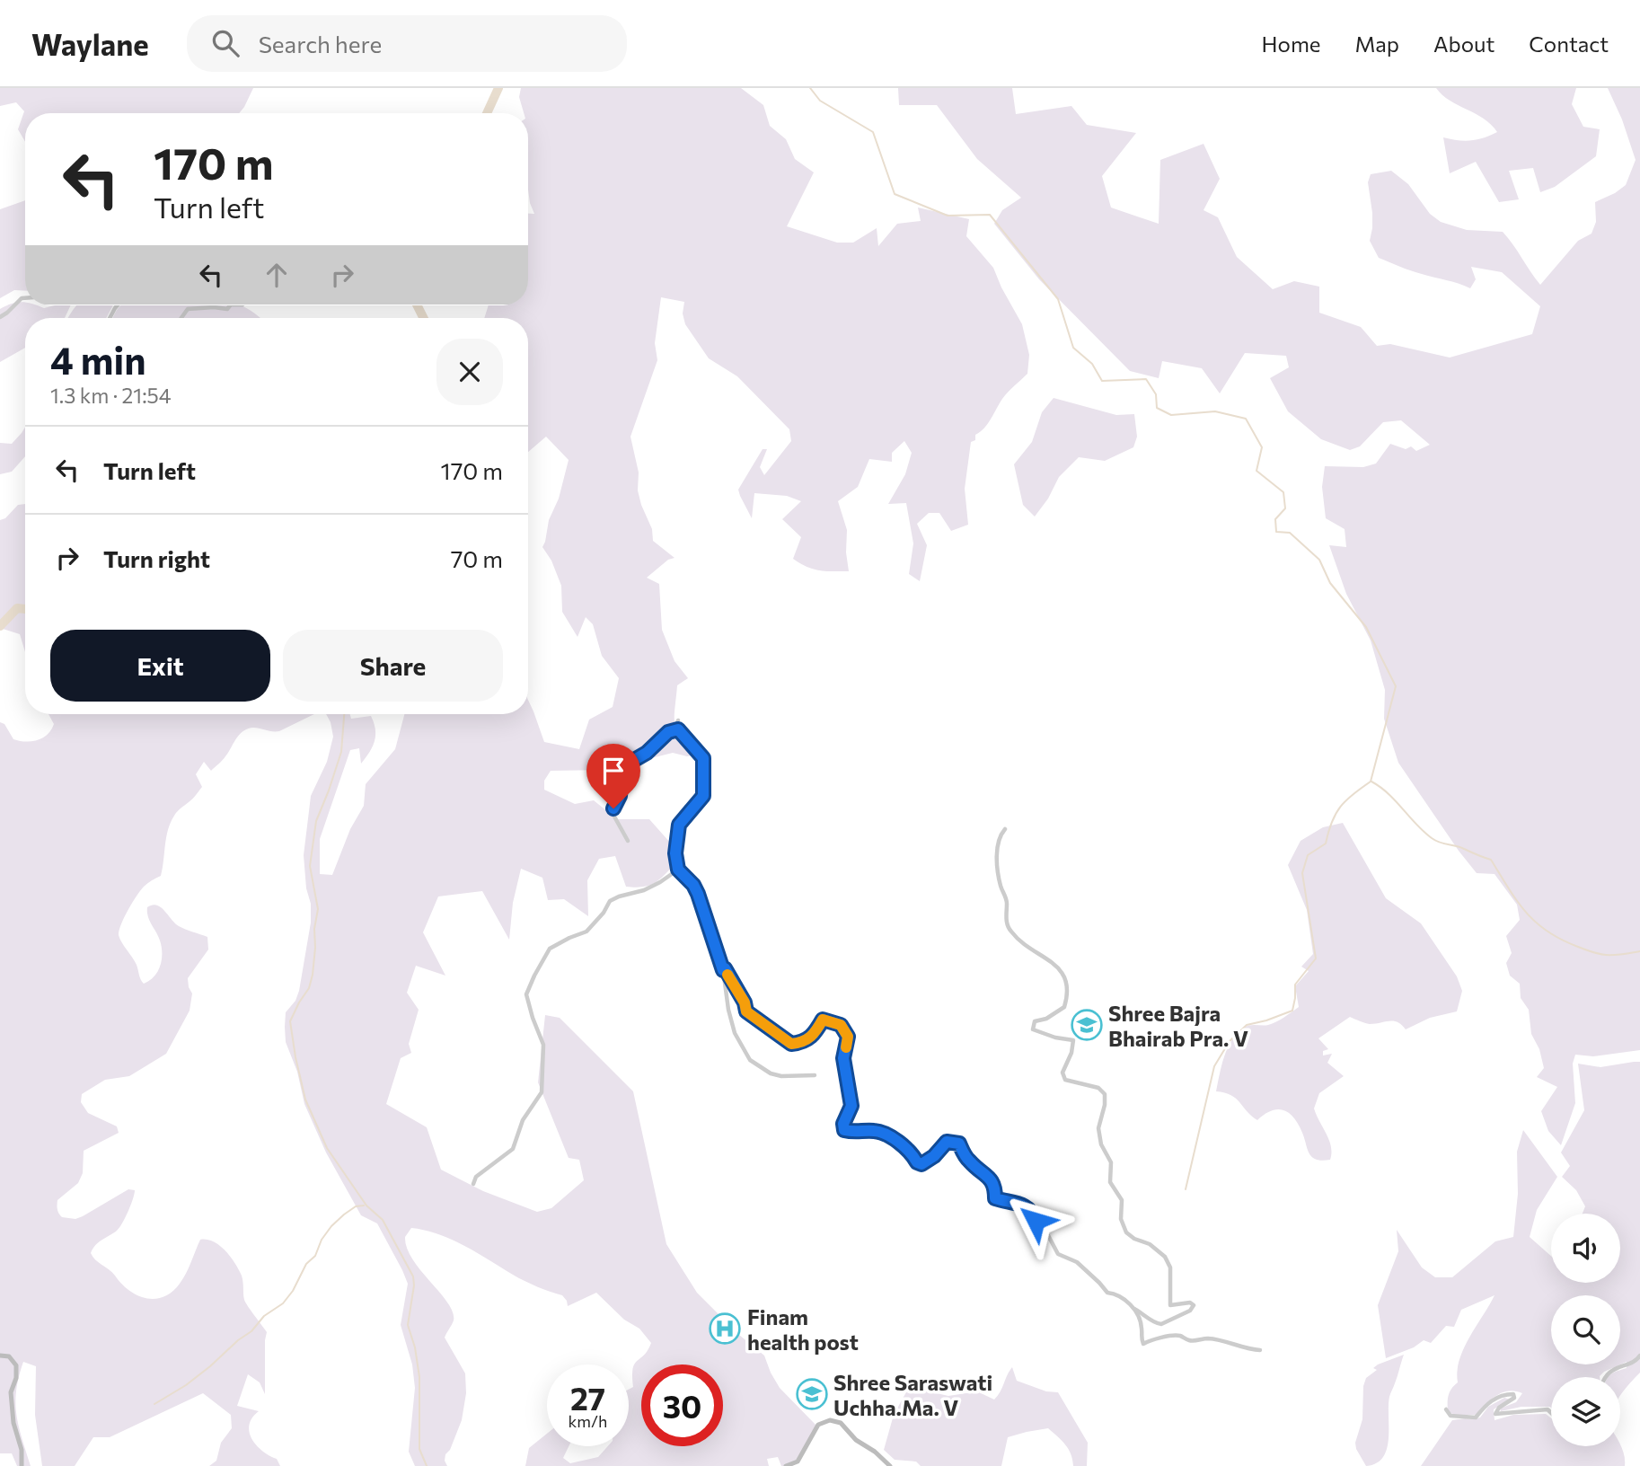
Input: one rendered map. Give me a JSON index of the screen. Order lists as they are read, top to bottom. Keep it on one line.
{"places":{"school or university":["Shree Bajra Bhairab Pra. V","Shree Saraswati Uchha.Ma. V"],"hospital":["Finam health post"]},"page":{"header":"Waylane","search":"Search here","nav":["Home","Map","About","Contact"],"turn":["170 m","Turn left"],"heading":["4 min","1.3 km · 21:54"],"list":[{"name":"Turn left","value":"170 m"},{"name":"Turn right","value":"70 m"}],"buttons":["Exit","Share"],"speed":"27 km/h","limit":"30"}}
